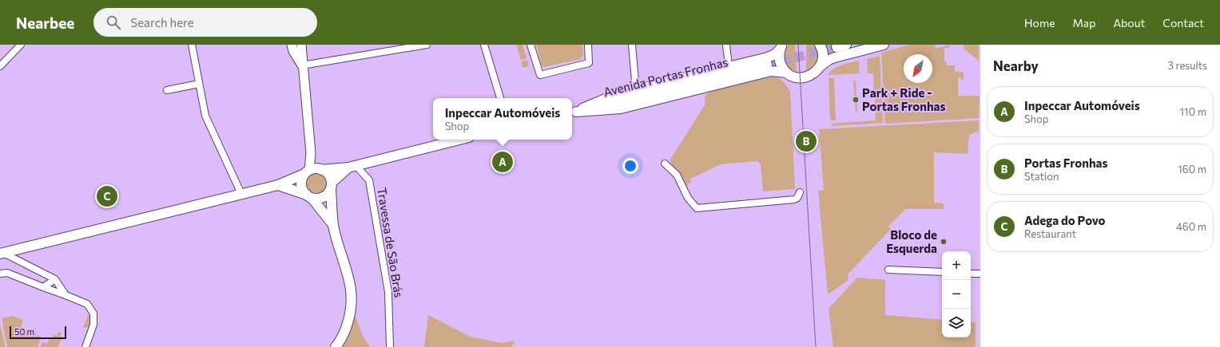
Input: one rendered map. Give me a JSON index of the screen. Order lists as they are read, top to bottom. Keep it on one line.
{"streets":{"main road":["Avenida Portas Fronhas"],"street":["Travessa de São Brás"]},"places":["Park + Ride - Portas Fronhas","Bloco de Esquerda"],"scale_bar":"50 m","north":"bottom left","page":{"header":"Nearbee","search":"Search here","nav":["Home","Map","About","Contact"],"heading":["Nearby","3 results"],"list":[{"mark":"A","name":"Inpeccar Automóveis","note":"Shop","value":"110 m"},{"mark":"B","name":"Portas Fronhas","note":"Station","value":"160 m"},{"mark":"C","name":"Adega do Povo","note":"Restaurant","value":"460 m"}],"popup":["Inpeccar Automóveis","Shop"],"pins":["B","A","C"],"map_buttons":["+","−"],"scale":"50 m"}}
